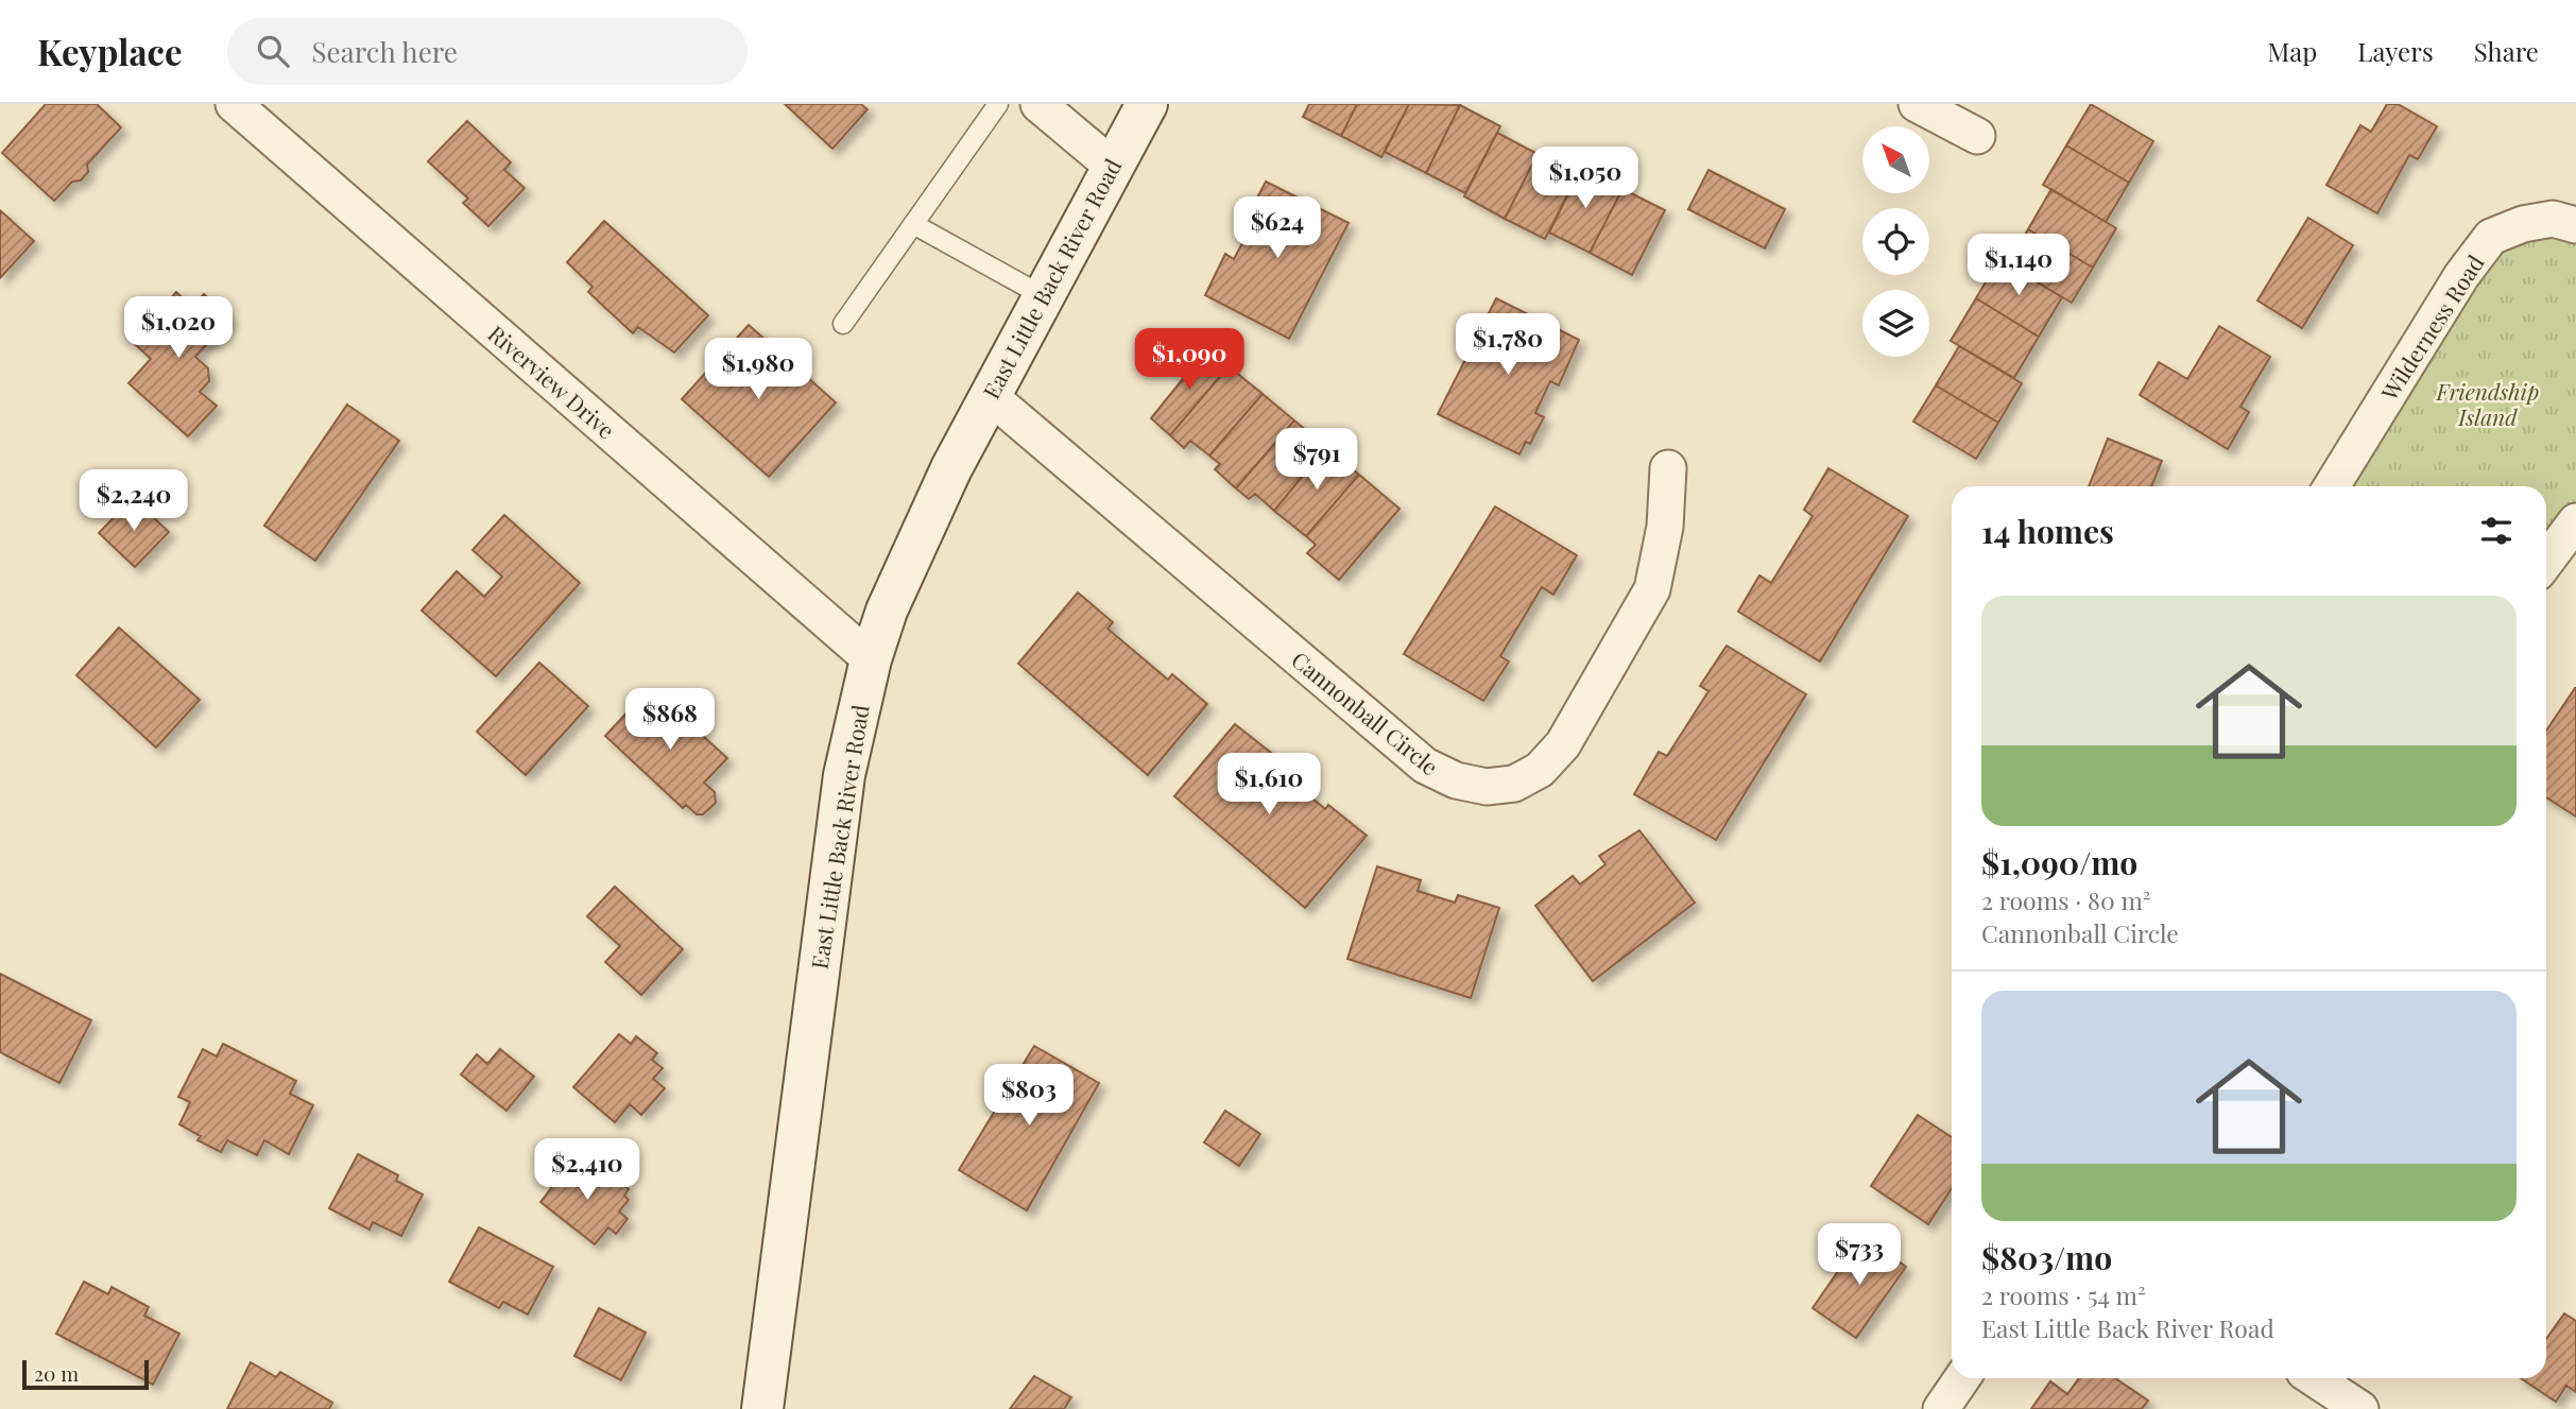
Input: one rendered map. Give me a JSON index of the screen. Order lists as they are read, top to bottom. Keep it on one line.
{"streets":{"street":["East Little Back River Road","Wilderness Road","Riverview Drive","Cannonball Circle"]},"crossings":[["East Little Back River Road","Riverview Drive"],["East Little Back River Road","Cannonball Circle"]],"parks":["Friendship Island"],"scale_bar":"20 m","north":"top left","page":{"header":"Keyplace","search":"Search here","nav":["Map","Layers","Share"],"price":["$1,050","$624","$1,140","$1,020","$1,780","$1,090","$1,980","$791","$2,240","$868","$1,610","$803","$2,410","$733"],"heading":"14 homes","list":[{"name":"$1,090/mo","note":"2 rooms · 80 m² · Cannonball Circle"},{"name":"$803/mo","note":"2 rooms · 54 m² · East Little Back River Road"}],"scale":"20 m"}}
